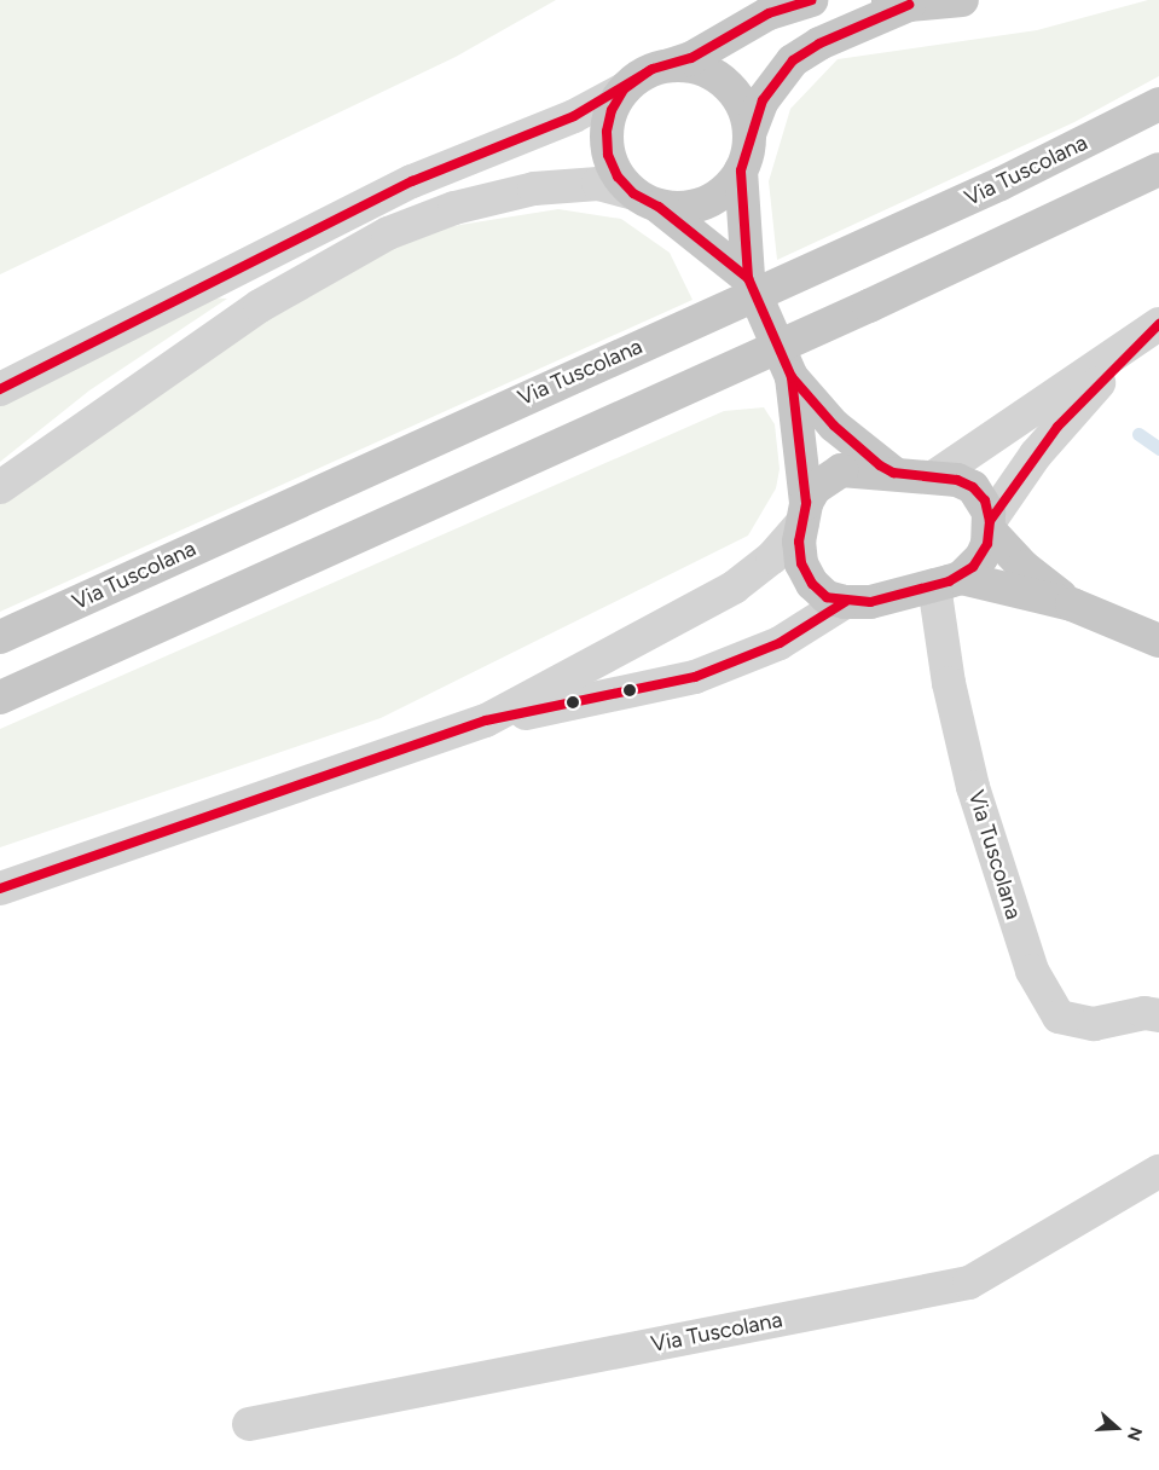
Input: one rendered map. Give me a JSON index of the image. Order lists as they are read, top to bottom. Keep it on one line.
{"streets":{"main road":["Via Tuscolana"]},"north":"right"}
